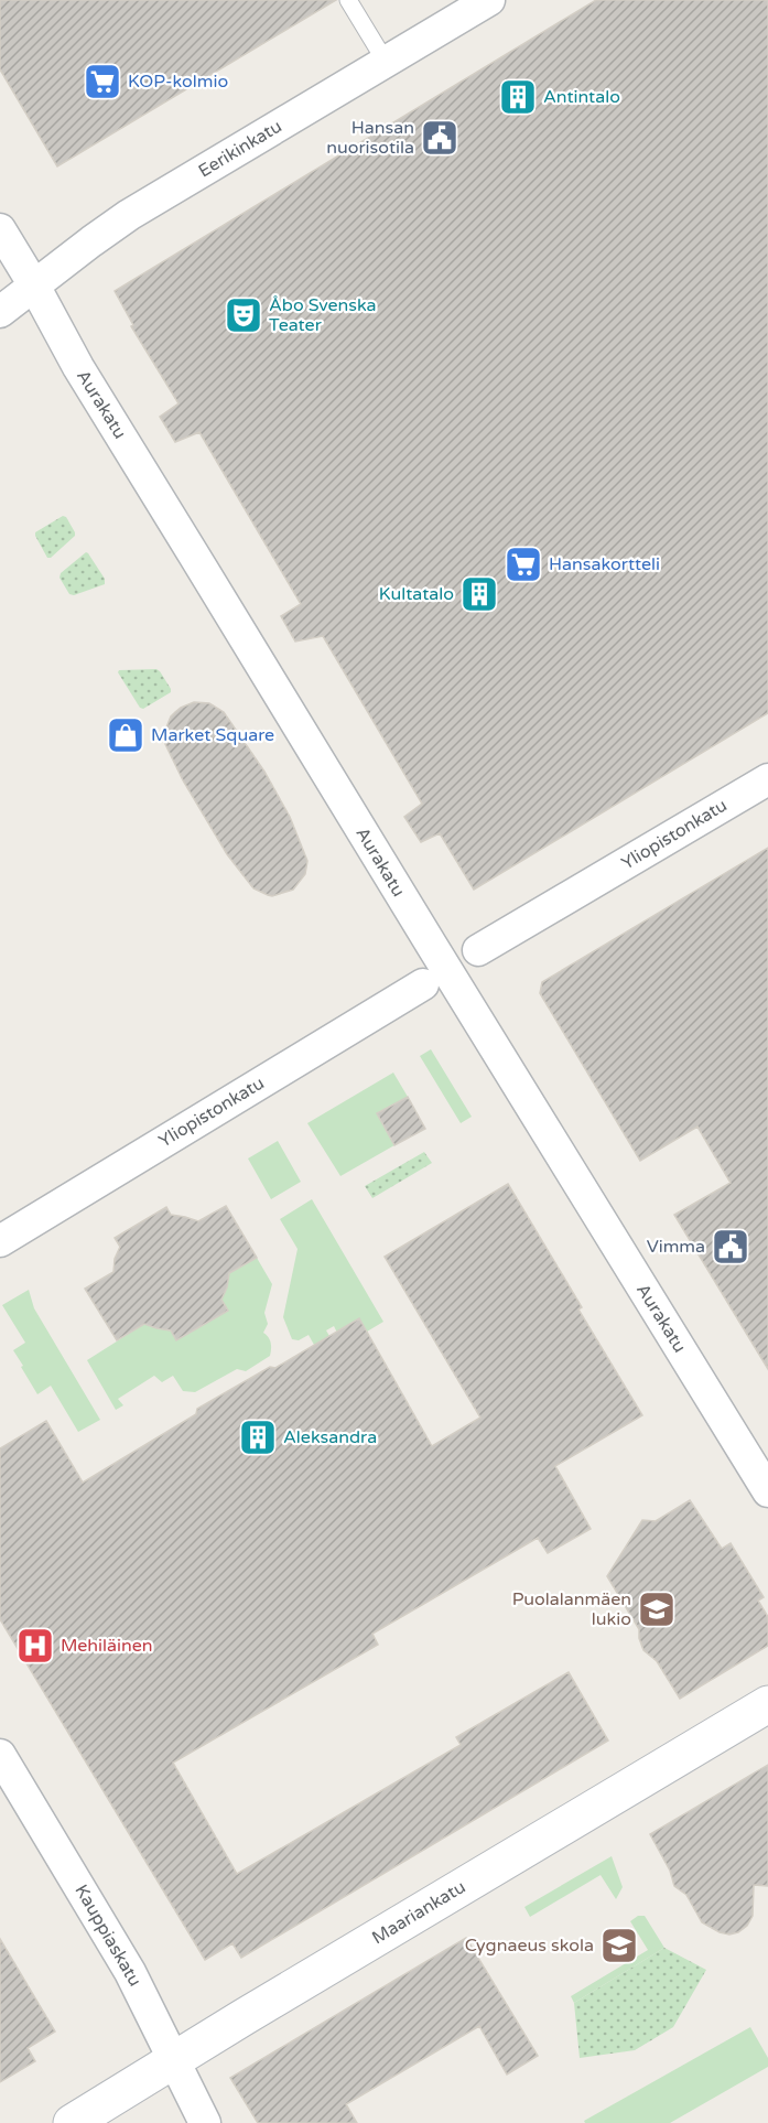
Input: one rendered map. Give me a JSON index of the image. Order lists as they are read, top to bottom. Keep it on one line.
{"streets":{"street":["Eerikinkatu","Aurakatu","Yliopistonkatu","Maariankatu","Kauppiaskatu"]},"crossings":[["Eerikinkatu","Aurakatu"],["Maariankatu","Kauppiaskatu"]],"places":{"supermarket":["KOP-kolmio","Hansakortteli"],"building":["Antintalo","Kultatalo","Aleksandra"],"public building":["Hansan nuorisotila","Vimma"],"theatre":["Åbo Svenska Teater"],"shop":["Market Square"],"school or university":["Puolalanmäen lukio","Cygnaeus skola"],"hospital":["Mehiläinen"]}}
